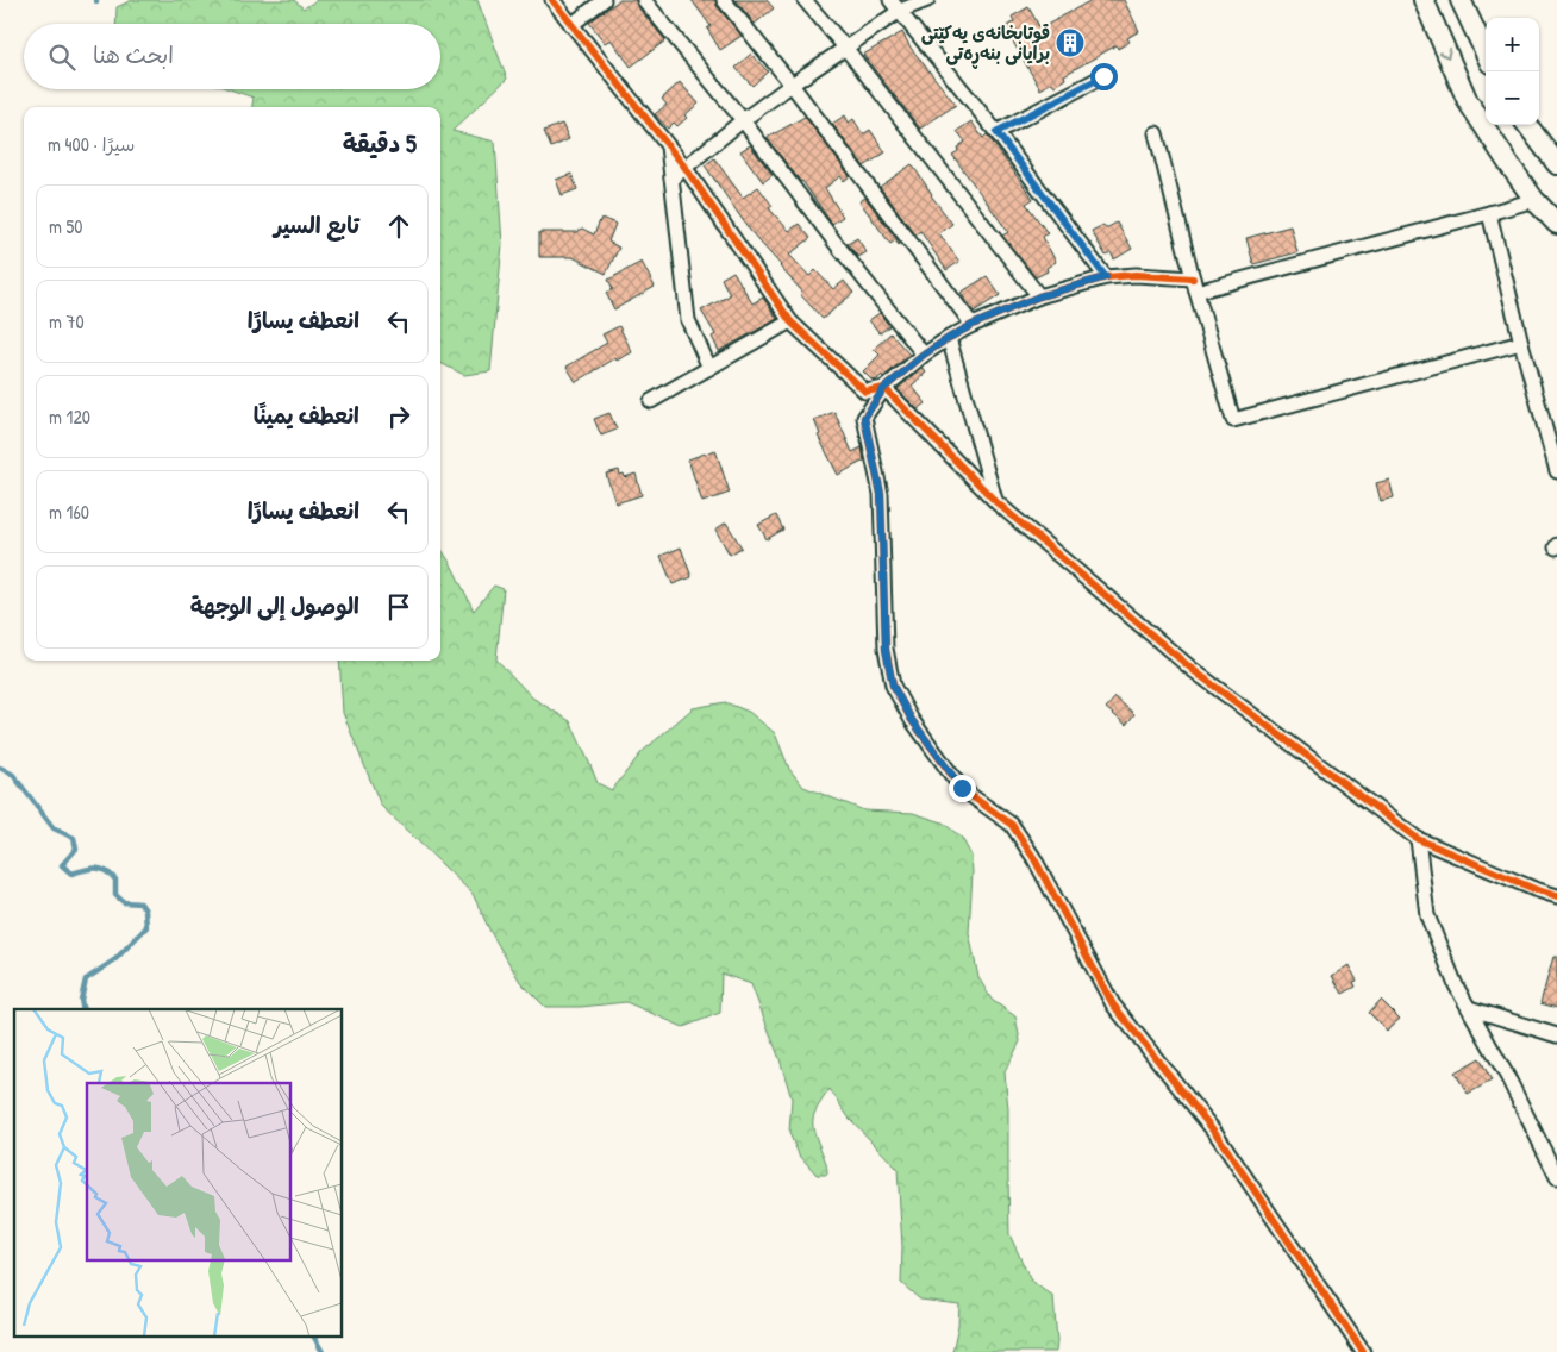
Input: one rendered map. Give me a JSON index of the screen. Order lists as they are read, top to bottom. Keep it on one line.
{"places":{"building":["قوتابخانەی یەکێتی برایانی بنەڕەتی"]},"page":{"map_buttons":["+","−"],"search":"ابحث هنا","heading":["5 دقيقة","سيرًا · 400 m"],"list":[["تابع السير","50 m"],["انعطف يسارًا","70 m"],["انعطف يمينًا","120 m"],["انعطف يسارًا","160 m"],"الوصول إلى الوجهة"]}}
